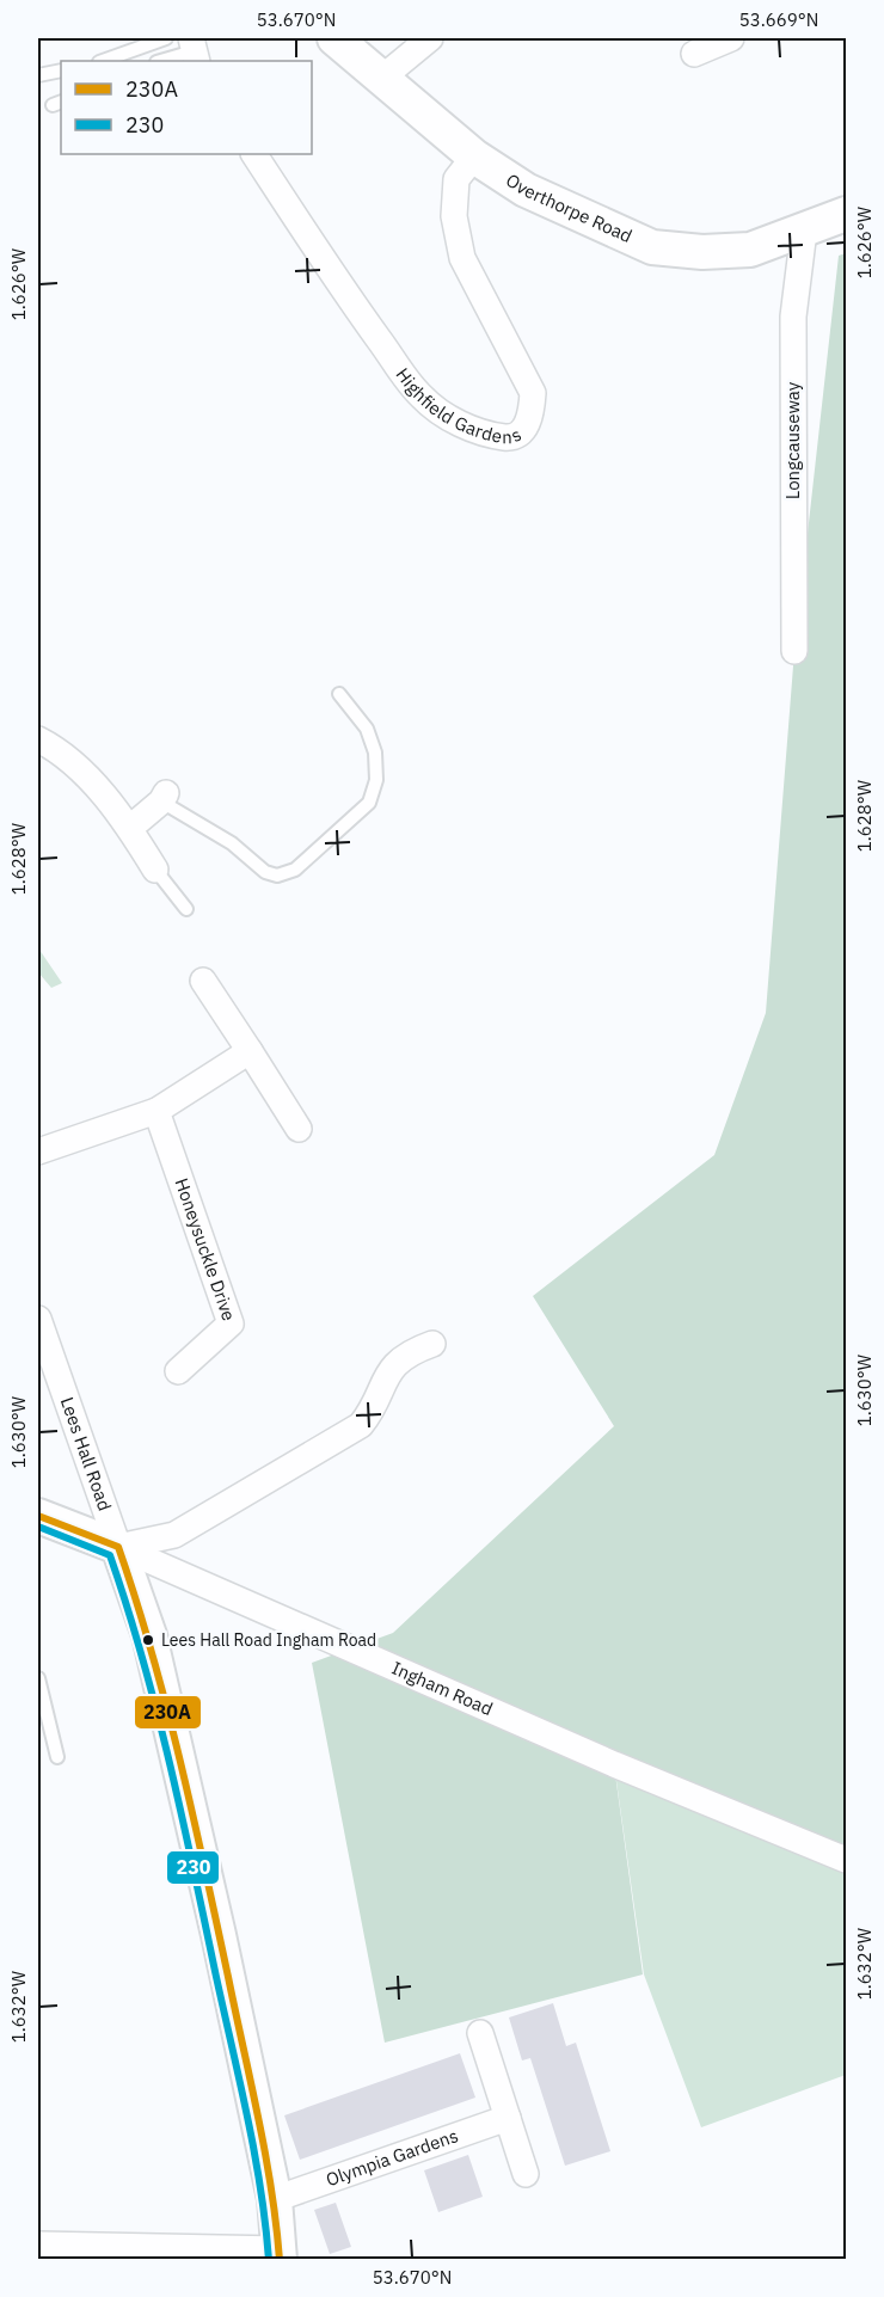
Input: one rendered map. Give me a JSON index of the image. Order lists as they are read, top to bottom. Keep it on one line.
{"streets":{"street":["Overthorpe Road","Highfield Gardens","Longcauseway","Honeysuckle Drive","Lees Hall Road","Ingham Road","Olympia Gardens"]},"crossings":[["Overthorpe Road","Highfield Gardens"],["Overthorpe Road","Longcauseway"],["Lees Hall Road","Ingham Road"],["Lees Hall Road","Olympia Gardens"]],"places":["Lees Hall Road Ingham Road"],"lines":["transit line 230A","transit line 230"],"legend":["230A","230"],"coordinates":["53.670°N","53.669°N","1.626°W","1.628°W","1.630°W","1.632°W"]}
